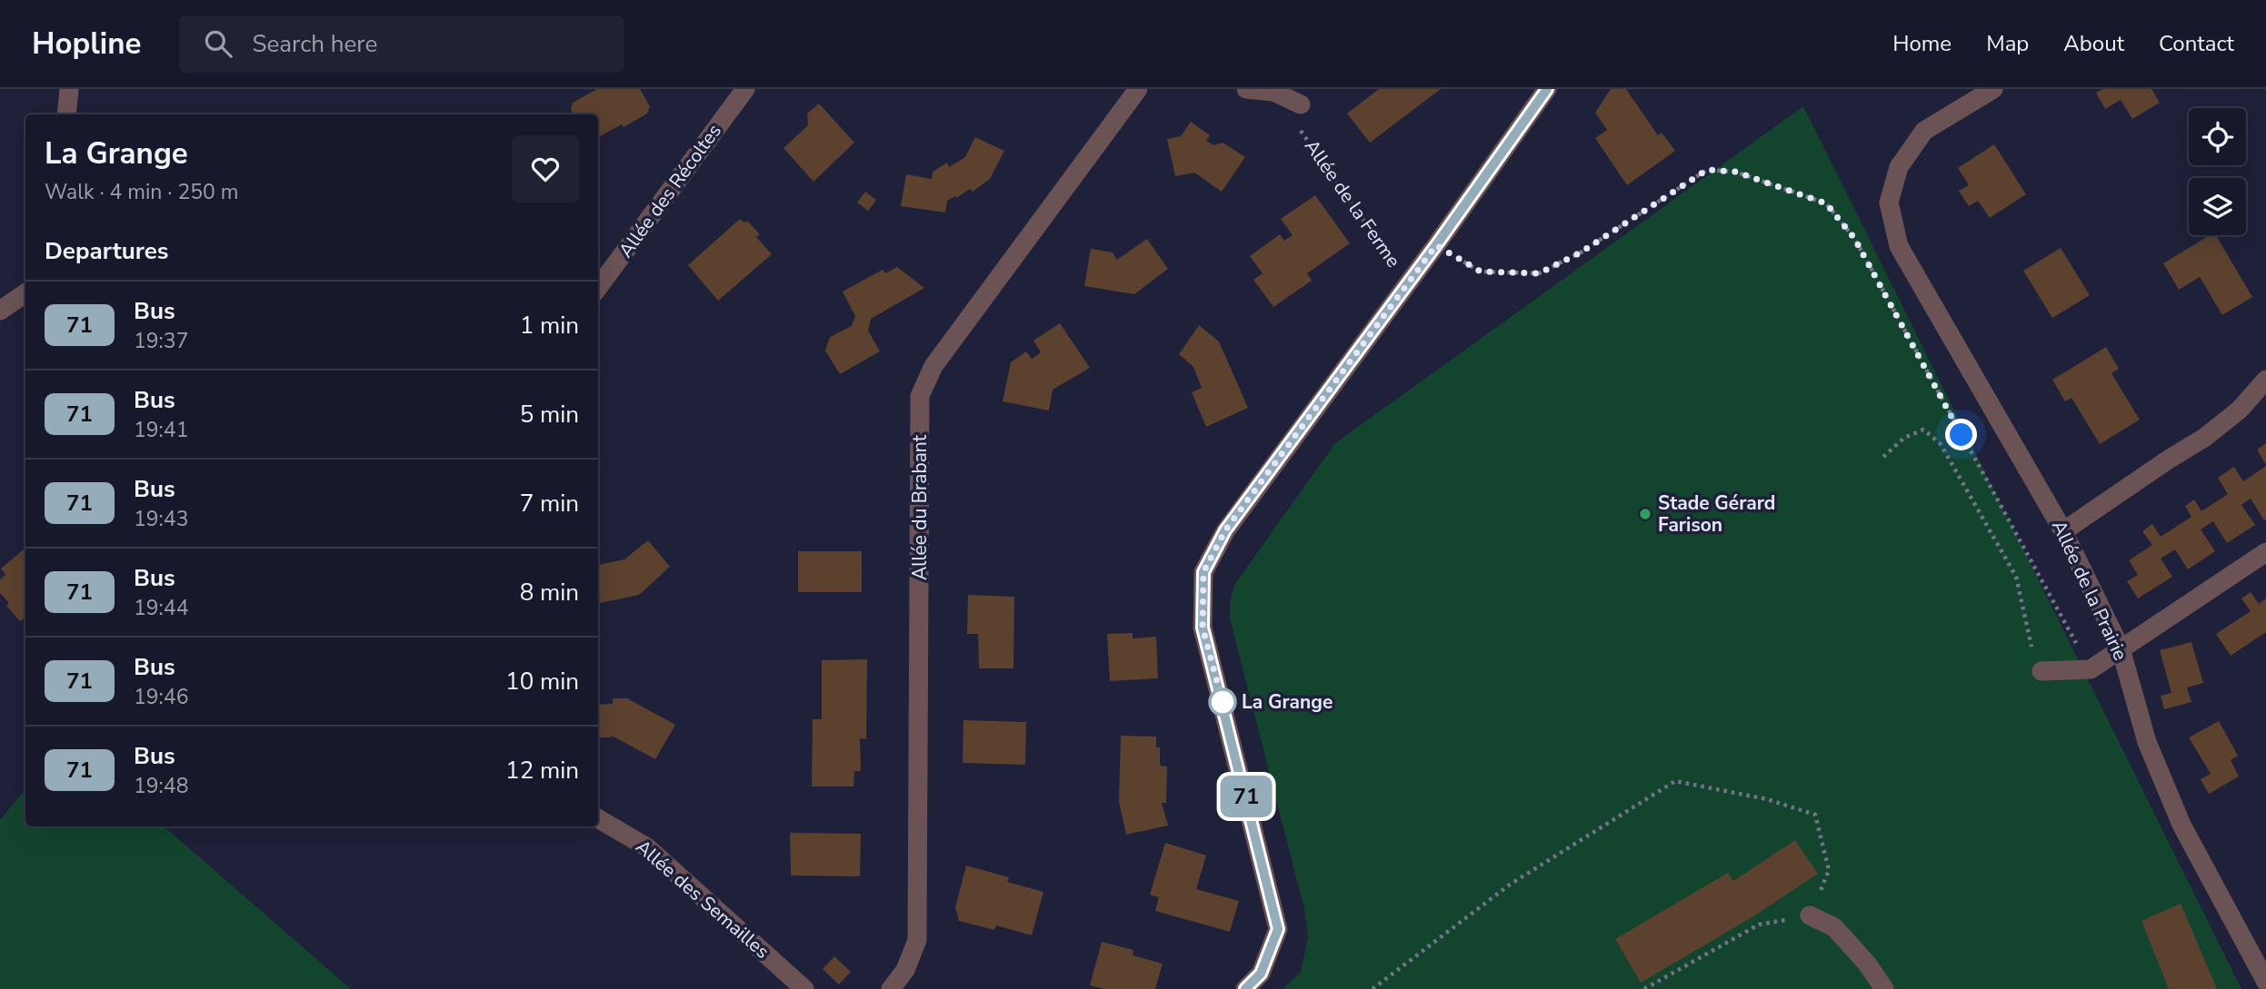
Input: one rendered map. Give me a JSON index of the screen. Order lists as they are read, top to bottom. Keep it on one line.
{"streets":{"street":["Allée des Récoltes","Allée du Brabant","Allée de la Prairie","Allée des Semailles"],"path":["Allée de la Ferme"]},"places":["Stade Gérard Farison","La Grange"],"lines":["bus line 71"],"page":{"header":"Hopline","search":"Search here","nav":["Home","Map","About","Contact"],"on_map":"71","heading":[["La Grange","Walk · 4 min · 250 m"],"Departures"],"list":[{"mark":"71","name":"Bus","note":"19:37","value":"1 min"},{"mark":"71","name":"Bus","note":"19:41","value":"5 min"},{"mark":"71","name":"Bus","note":"19:43","value":"7 min"},{"mark":"71","name":"Bus","note":"19:44","value":"8 min"},{"mark":"71","name":"Bus","note":"19:46","value":"10 min"},{"mark":"71","name":"Bus","note":"19:48","value":"12 min"}]}}
